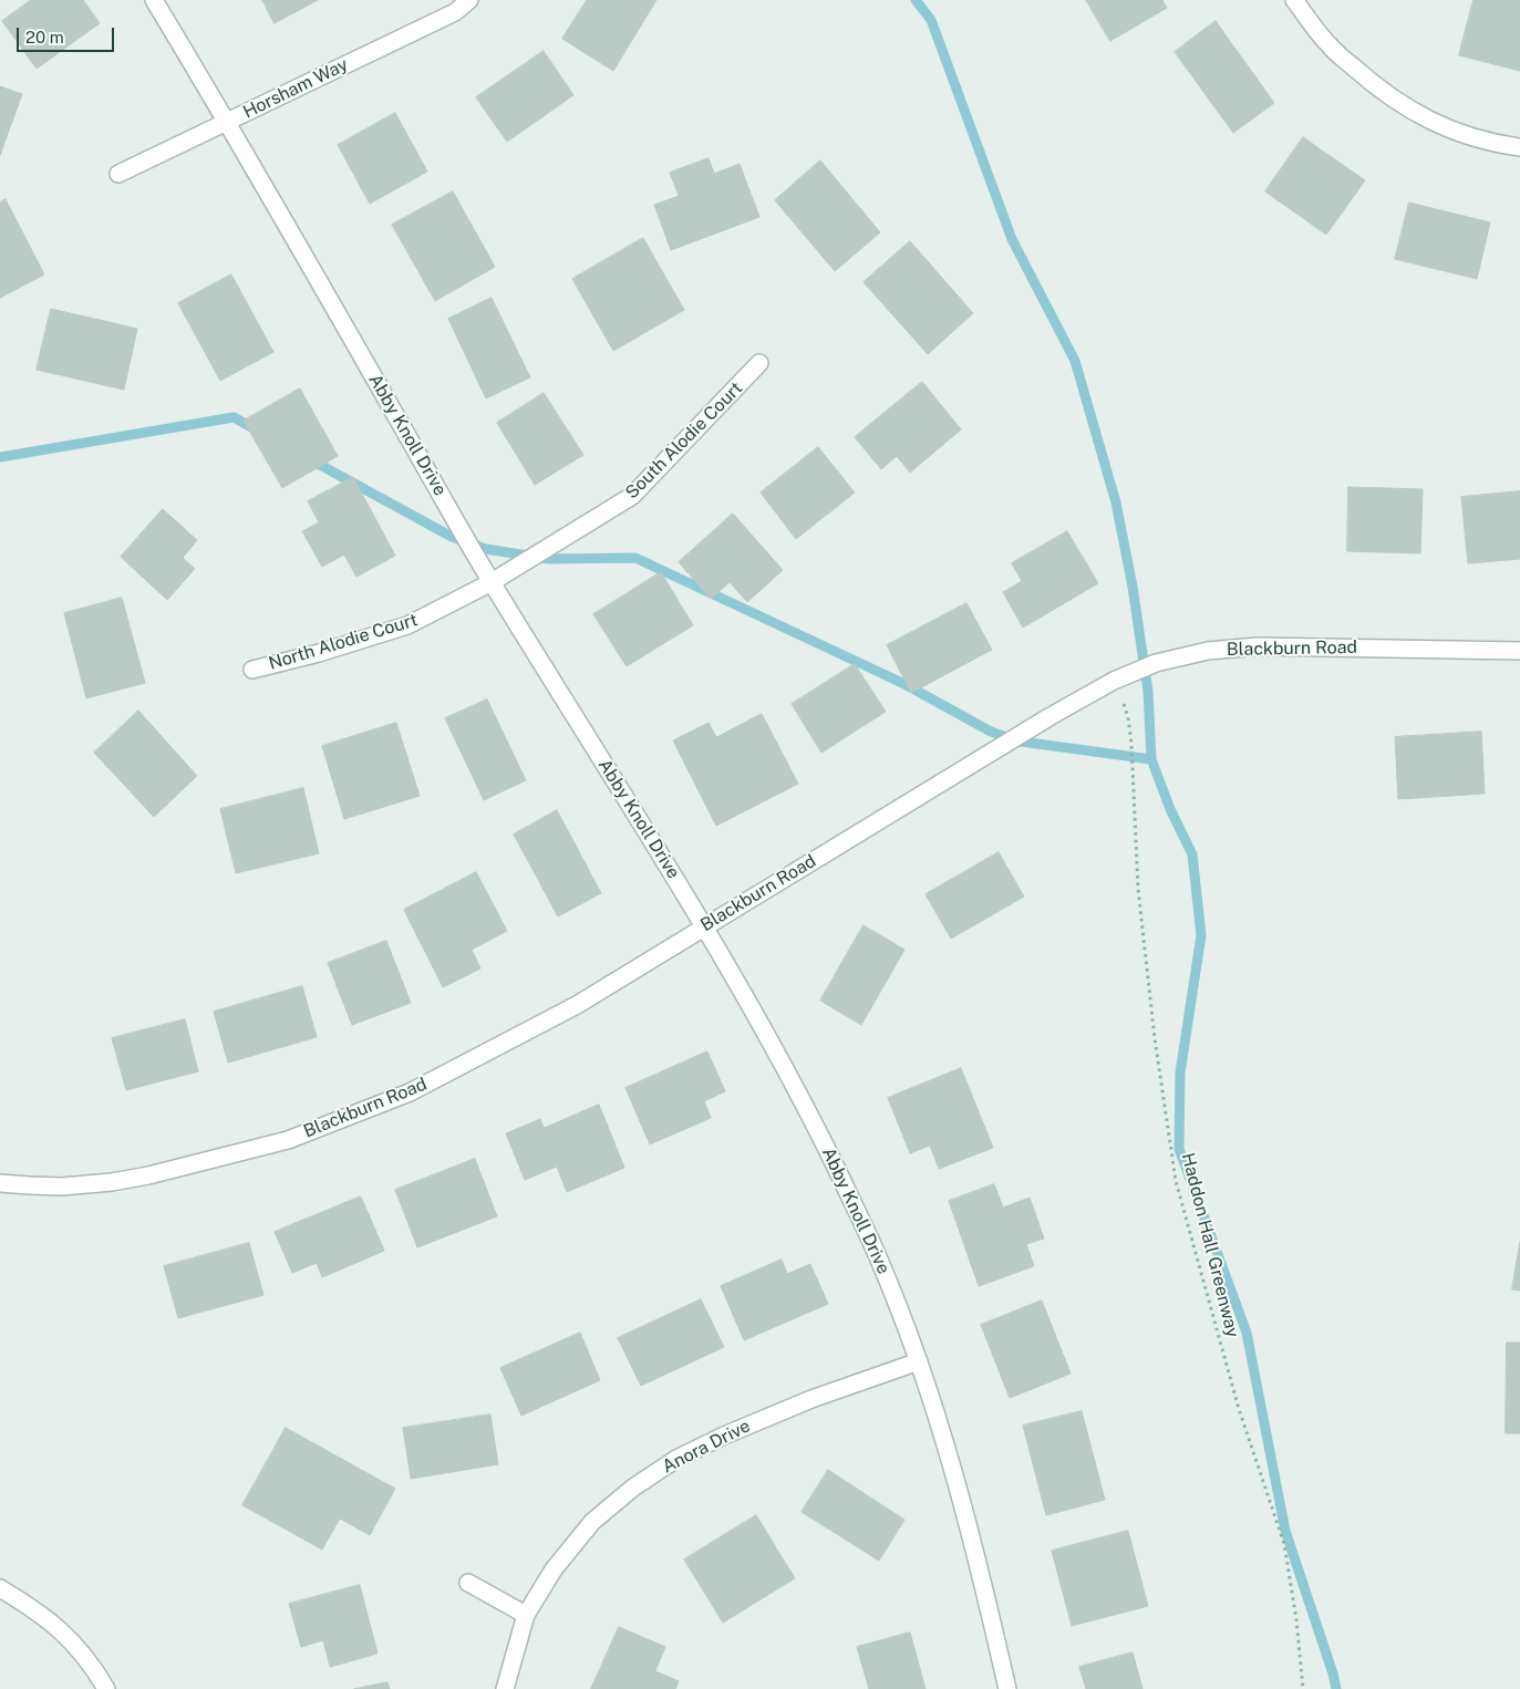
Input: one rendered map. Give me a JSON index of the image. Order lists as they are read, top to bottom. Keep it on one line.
{"streets":{"street":["Horsham Way","Abby Knoll Drive","South Alodie Court","North Alodie Court","Blackburn Road","Anora Drive"],"path":["Haddon Hall Greenway"]},"crossings":[["Horsham Way","Abby Knoll Drive"],["Abby Knoll Drive","South Alodie Court"],["Abby Knoll Drive","North Alodie Court"],["Abby Knoll Drive","Blackburn Road"],["Abby Knoll Drive","Anora Drive"],["South Alodie Court","North Alodie Court"]],"scale_bar":"20 m"}
